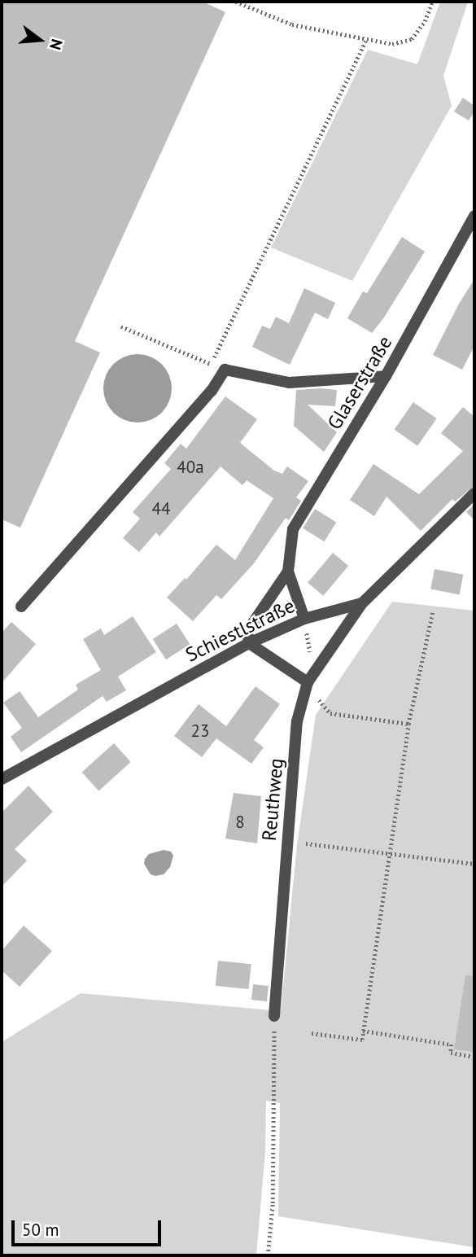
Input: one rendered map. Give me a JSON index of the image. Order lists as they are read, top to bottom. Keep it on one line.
{"streets":{"street":["Glaserstraße","Schiestlstraße","Reuthweg"]},"crossings":[["Glaserstraße","Schiestlstraße"],["Schiestlstraße","Reuthweg"]],"house_numbers":["40a","44","23","8"],"scale_bar":"50 m","north":"right"}
